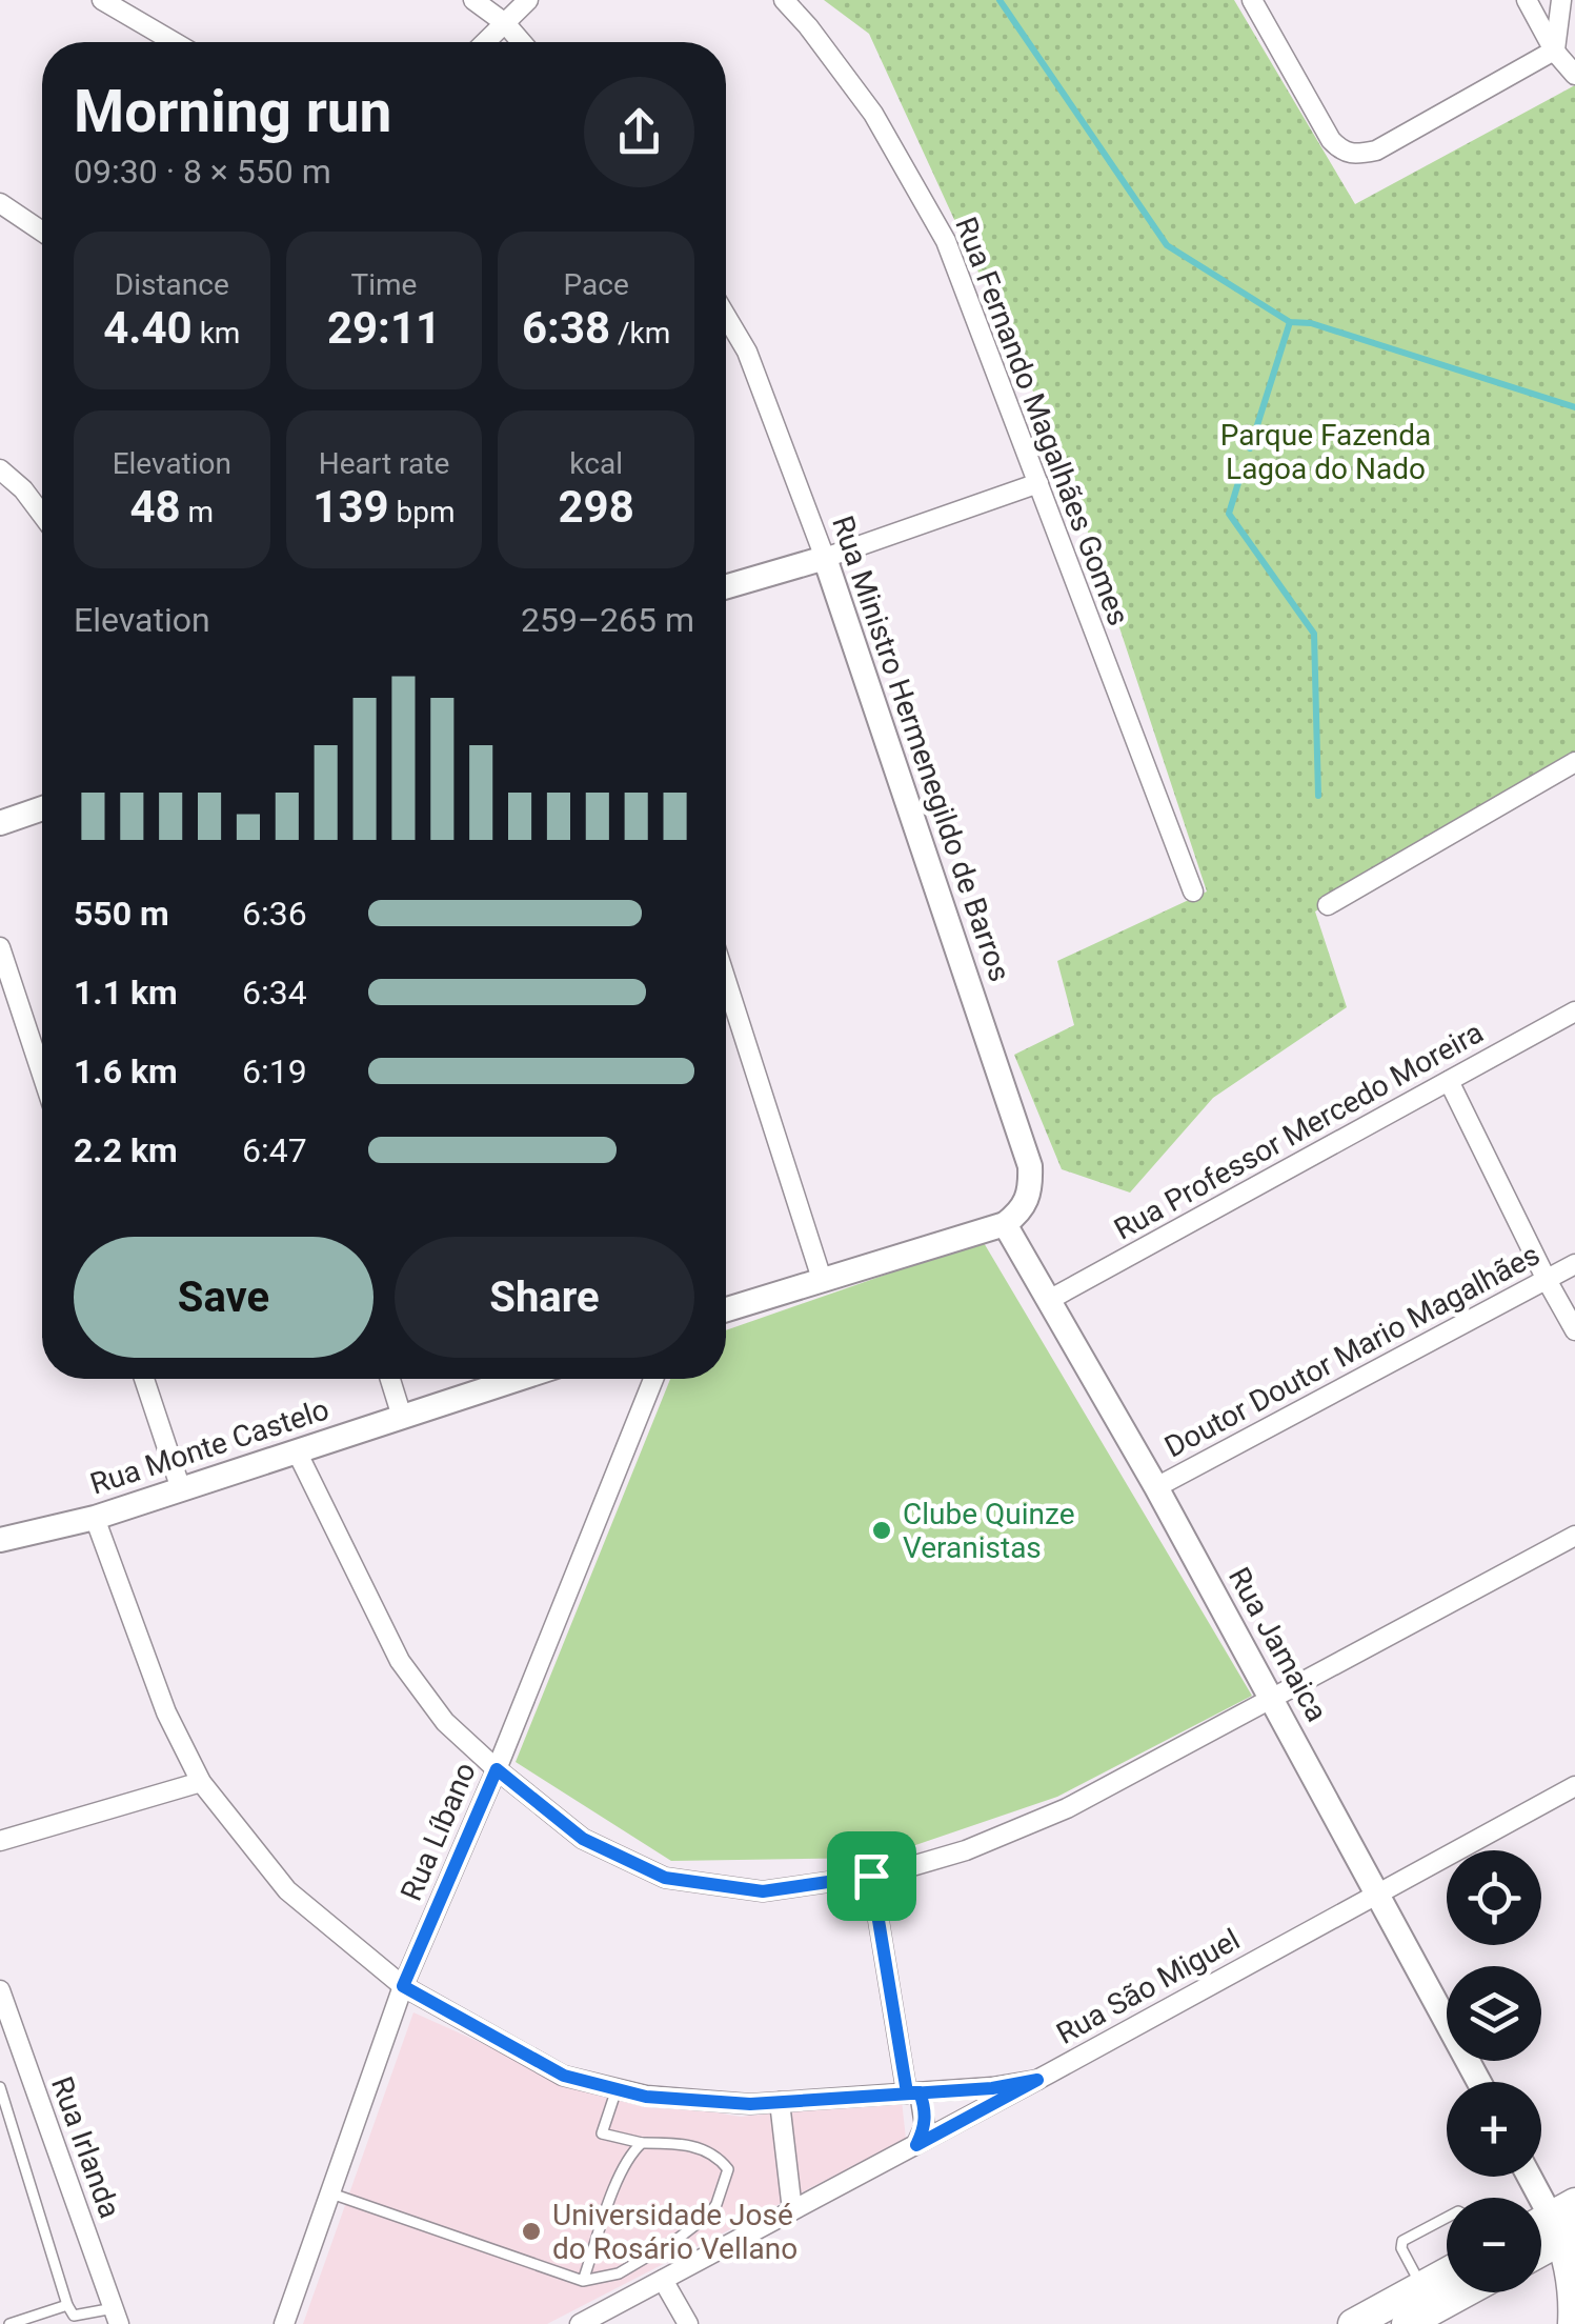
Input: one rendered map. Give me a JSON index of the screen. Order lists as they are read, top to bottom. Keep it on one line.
{"streets":{"street":["Rua Fernando Magalhães Gomes","Rua Ministro Hermenegildo de Barros","Rua Professor Mercedo Moreira","Doutor Doutor Mario Magalhães","Rua Monte Castelo","Rua Jamaica","Rua Líbano","Rua São Miguel","Rua Irlanda"]},"crossings":[["Rua Ministro Hermenegildo de Barros","Rua Jamaica"],["Rua Professor Mercedo Moreira","Rua Jamaica"],["Doutor Doutor Mario Magalhães","Rua Jamaica"],["Rua Jamaica","Rua São Miguel"]],"parks":["Parque Fazenda Lagoa do Nado"],"places":["Clube Quinze Veranistas","Universidade José do Rosário Vellano"],"page":{"heading":["Morning run","09:30 · 8 × 550 m"],"stats":[["Distance","4.40 km"],["Time","29:11"],["Pace","6:38 /km"],["Elevation","48 m"],["Heart rate","139 bpm"],["kcal","298"]],"chart":["Elevation","259–265 m"],"list":[{"name":"550 m","note":"6:36"},{"name":"1.1 km","note":"6:34"},{"name":"1.6 km","note":"6:19"},{"name":"2.2 km","note":"6:47"}],"buttons":["Save","Share"],"map_buttons":["+","−"]}}
